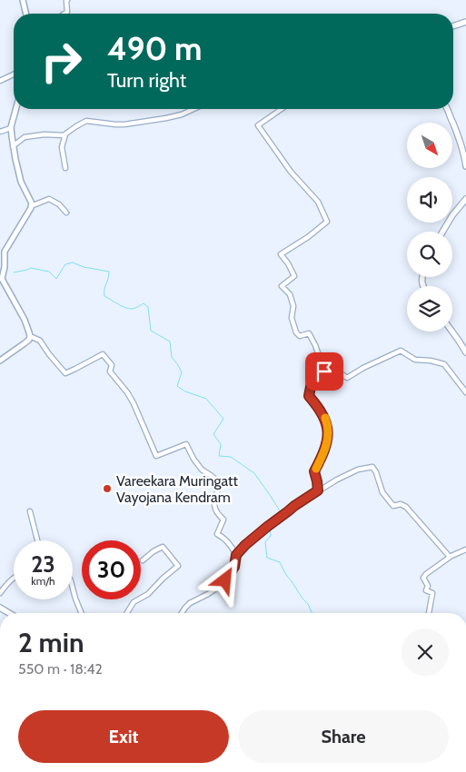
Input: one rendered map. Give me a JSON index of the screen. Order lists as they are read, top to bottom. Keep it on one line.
{"places":["Vareekara Muringatt Vayojana Kendram"],"north":"bottom right","page":{"turn":["490 m","Turn right"],"speed":"23 km/h","limit":"30","heading":["2 min","550 m · 18:42"],"buttons":["Exit","Share"]}}
